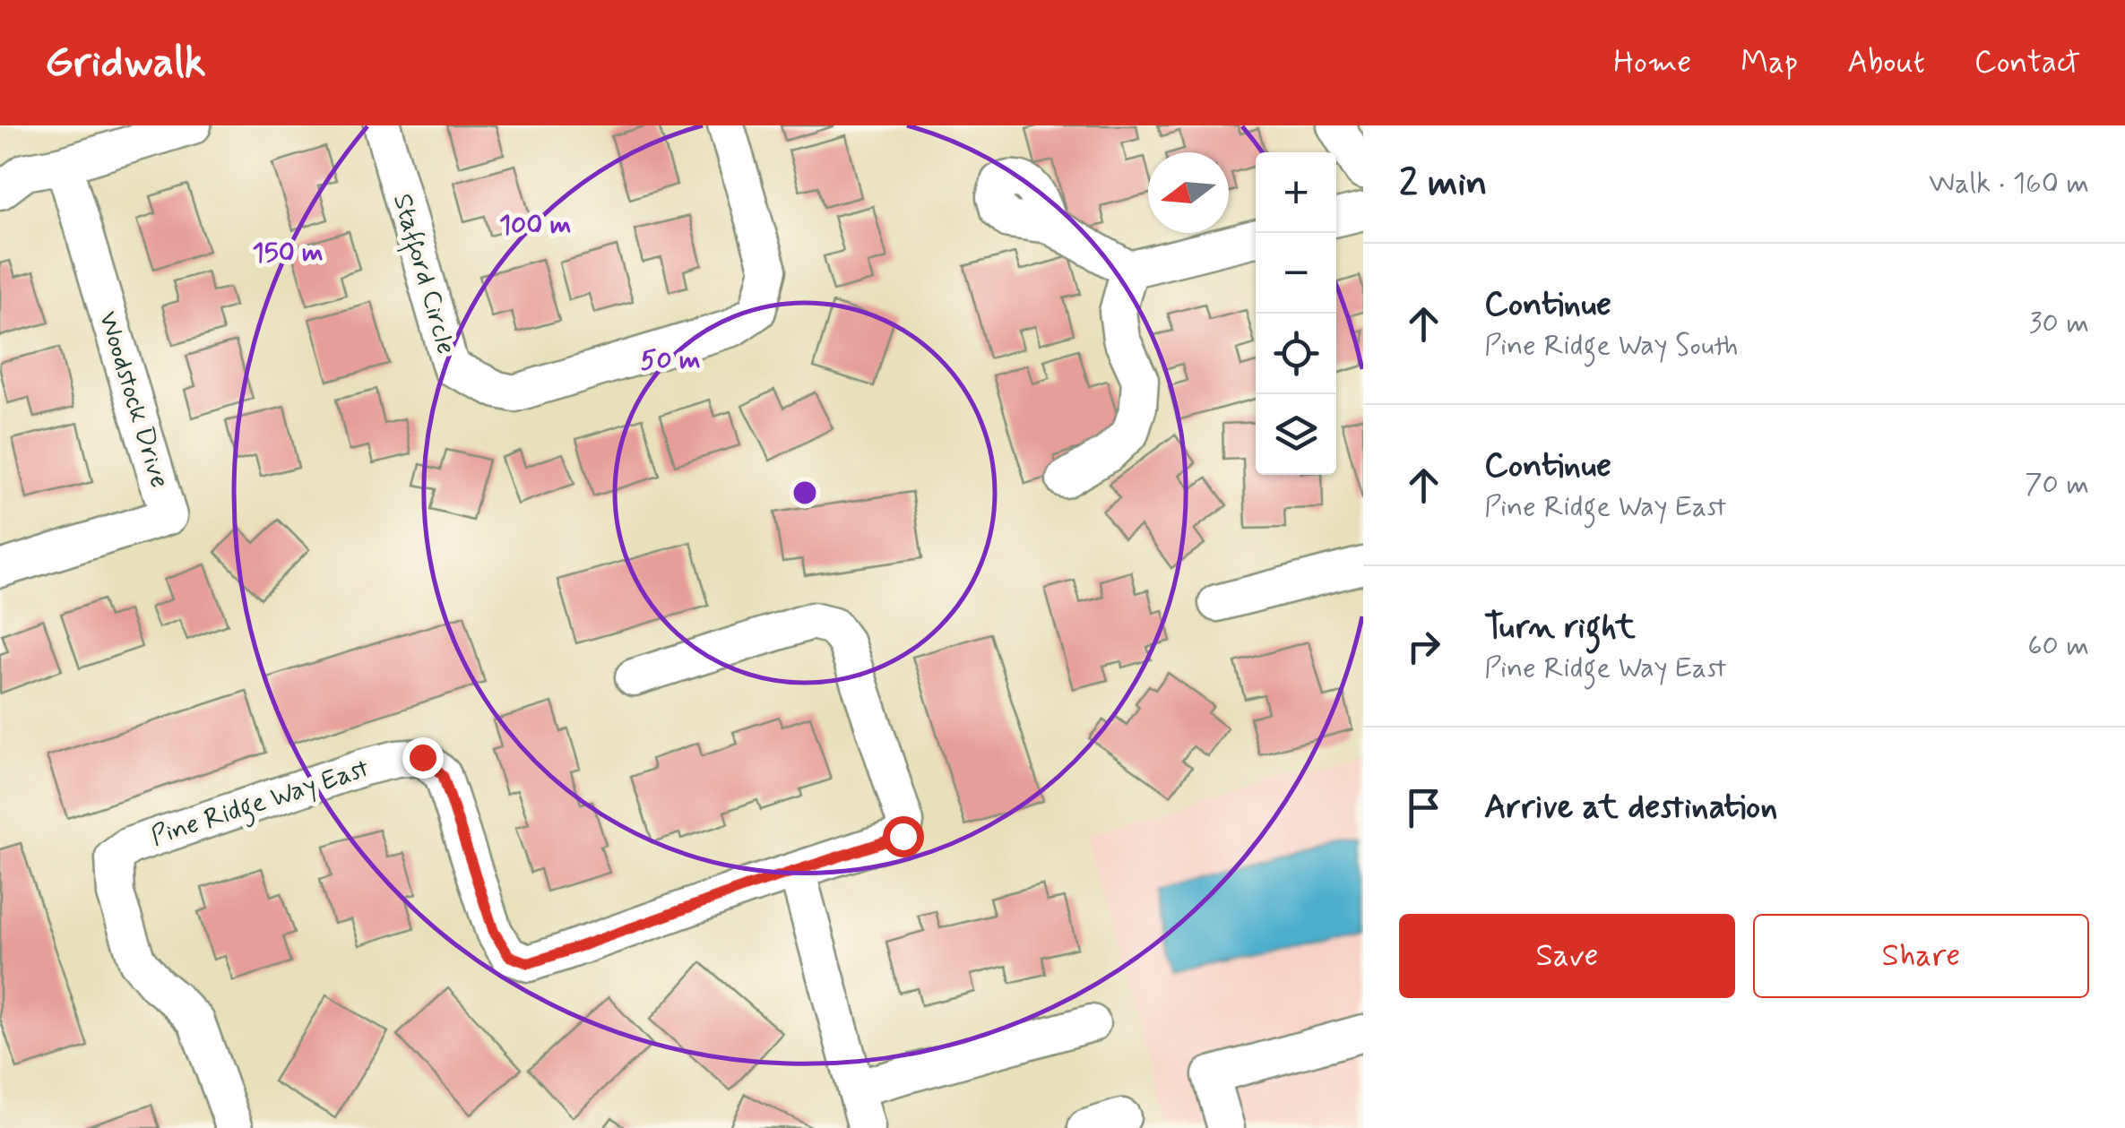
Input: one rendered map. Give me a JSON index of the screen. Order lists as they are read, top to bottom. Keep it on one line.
{"streets":{"street":["Stafford Circle","Woodstock Drive","Pine Ridge Way East"]},"north":"left","page":{"header":"Gridwalk","nav":["Home","Map","About","Contact"],"heading":["2 min","Walk · 160 m"],"map_buttons":["+","−"],"list":[["Continue","Pine Ridge Way South","30 m"],["Continue","Pine Ridge Way East","70 m"],["Turn right","Pine Ridge Way East","60 m"],"Arrive at destination"],"buttons":["Save","Share"]},"rings":["100 m","150 m","50 m"]}
